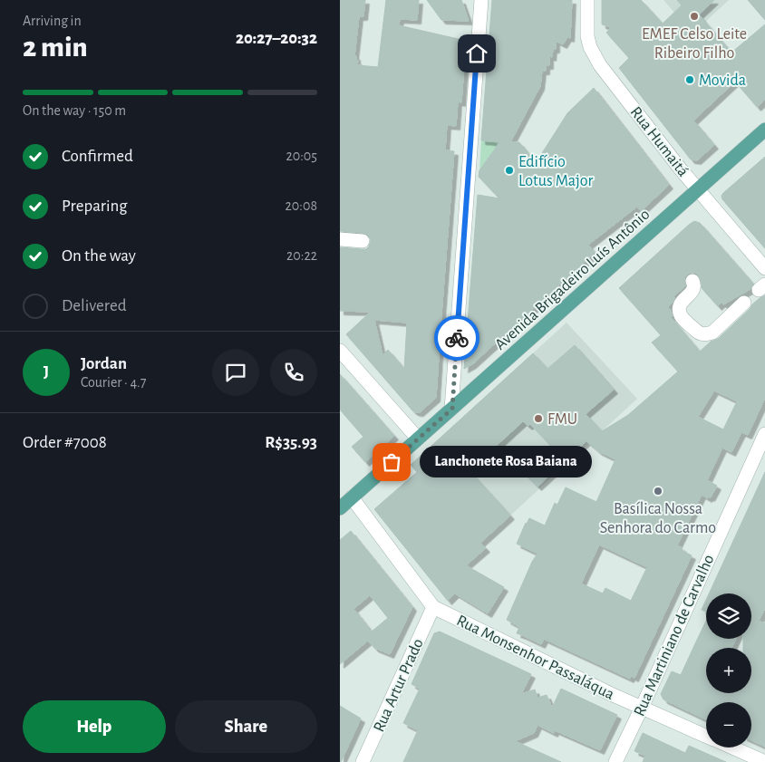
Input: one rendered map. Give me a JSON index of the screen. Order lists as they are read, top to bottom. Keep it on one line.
{"streets":{"main road":["Avenida Brigadeiro Luís Antônio"],"street":["Rua Humaitá","Rua Martiniano de Carvalho","Rua Monsenhor Passaláqua","Rua Artur Prado"]},"crossings":[["Rua Humaitá","Avenida Brigadeiro Luís Antônio"],["Rua Martiniano de Carvalho","Rua Monsenhor Passaláqua"],["Rua Monsenhor Passaláqua","Rua Artur Prado"]],"places":["EMEF Celso Leite Ribeiro Filho","Movida","Edifício Lotus Major","FMU","Lanchonete Rosa Baiana","Basílica Nossa Senhora do Carmo"],"page":{"heading":["2 min","Arriving in","20:27–20:32"],"panel":["Jordan","Courier · 4.7","Order #7008","R$35.93"],"bar":"On the way · 150 m","list":[["Confirmed","20:05"],["Preparing","20:08"],["On the way","20:22"],"Delivered"],"round":"J","bubble":"Lanchonete Rosa Baiana","map_buttons":["+","−"],"buttons":["Help","Share"]}}
